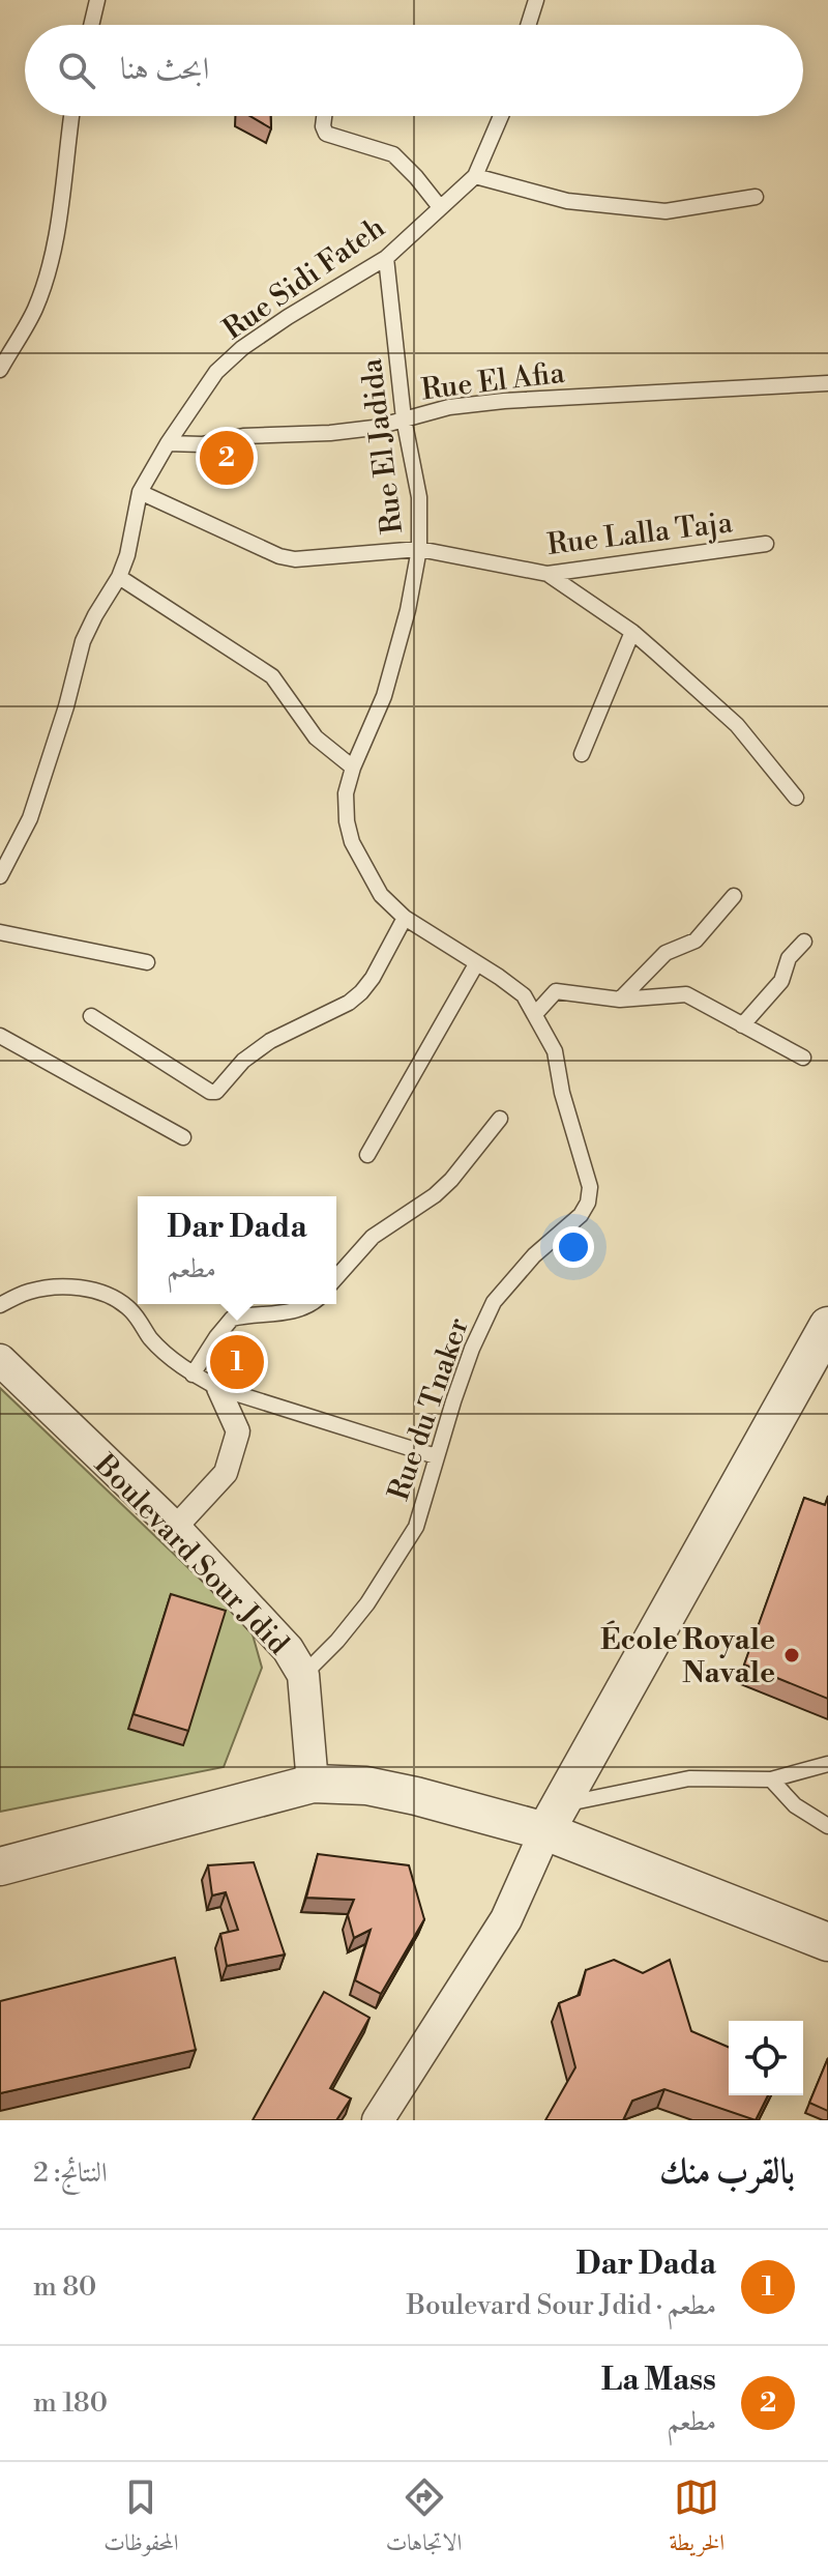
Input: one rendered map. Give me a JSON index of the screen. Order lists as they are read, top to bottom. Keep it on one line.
{"streets":{"street":["Boulevard Sour Jdid"],"lane":["Rue Sidi Fateh","Rue El Afia","Rue El Jadida","Rue Lalla Taja","Rue du Tnaker"]},"crossings":[["Rue Sidi Fateh","Rue El Afia"],["Rue Sidi Fateh","Rue El Jadida"],["Rue Sidi Fateh","Rue Lalla Taja"],["Rue El Afia","Rue El Jadida"],["Rue El Jadida","Rue Lalla Taja"],["Rue El Jadida","Rue du Tnaker"],["Rue du Tnaker","Boulevard Sour Jdid"]],"places":["École Royale Navale"],"page":{"search":"ابحث هنا","pins":["2","1"],"popup":["Dar Dada","مطعم"],"heading":["بالقرب منك","النتائج: 2"],"list":[{"mark":"1","name":"Dar Dada","note":"مطعم · Boulevard Sour Jdid","value":"80 m"},{"mark":"2","name":"La Mass","note":"مطعم","value":"180 m"}],"nav":["الخريطة","الاتجاهات","المحفوظات"]}}
